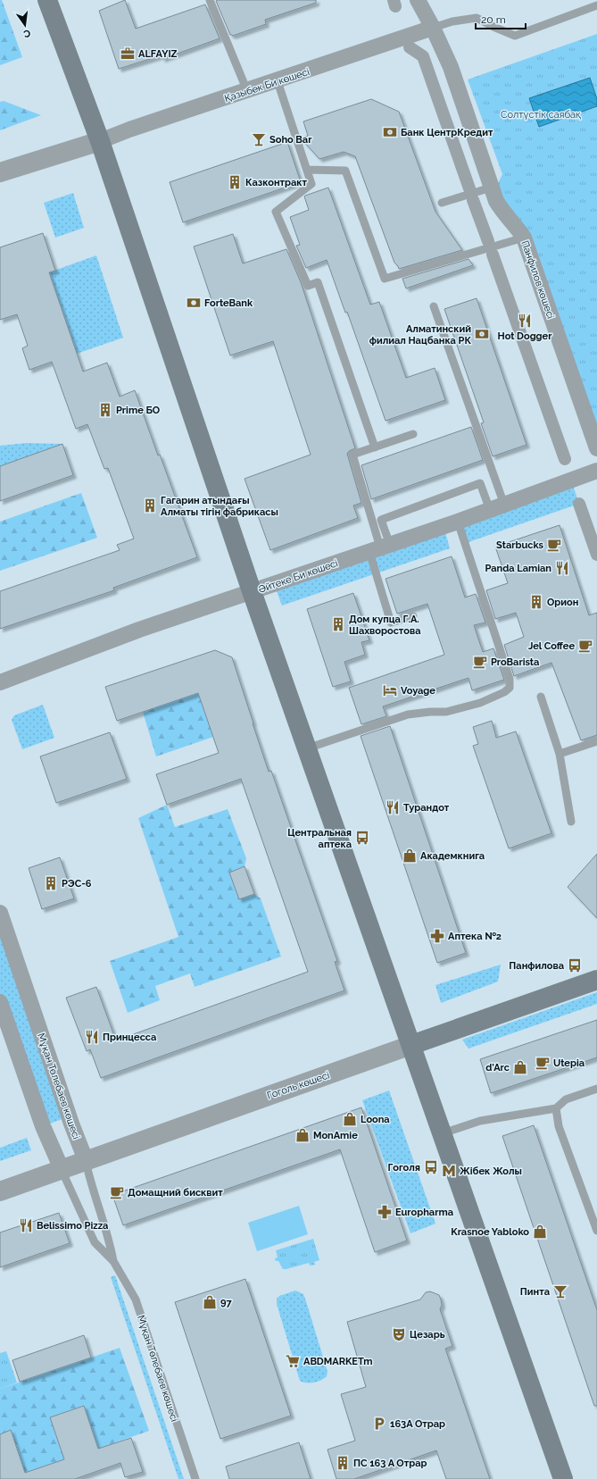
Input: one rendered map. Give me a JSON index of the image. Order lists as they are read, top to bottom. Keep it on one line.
{"streets":{"main road":["Гоголь көшесі"],"street":["Қазыбек Би көшесі","Панфилов көшесі","Әйтеке Би көшесі","Мұқан Төлебаев көшесі"]},"crossings":[["Қазыбек Би көшесі","Панфилов көшесі"],["Гоголь көшесі","Мұқан Төлебаев көшесі"]],"parks":["Солтүстік саябақ"],"places":{"office":["ALFAYIZ"],"bank":["Банк ЦентрКредит","ForteBank","Алматинский филиал Нацбанка РК"],"bar":["Soho Bar","Пинта"],"building":["Казконтракт","Prime БО","Гагарин атындағы Алматы тігін фабрикасы","Орион","Дом купца Г.А. Шахворостова","РЭС-6","ПС 163 А Отрар"],"restaurant":["Hot Dogger","Panda Lamian","Турандот","Принцесса","Belissimo Pizza"],"cafe":["Starbucks","Jel Coffee","ProBarista","Utepia","Домащний бисквит"],"hotel":["Voyage"],"bus stop":["Центральная аптека","Панфилова","Гоголя"],"shop":["Академкнига","d'Arc","Loona","MonAmie","Krasnoe Yabloko","97"],"pharmacy":["Аптека №2","Europharma"],"metro station":["Жібек Жолы"],"theatre":["Цезарь"],"supermarket":["ABDMARKETm"],"parking":["163А Отрар"]},"scale_bar":"20 m","north":"bottom"}
